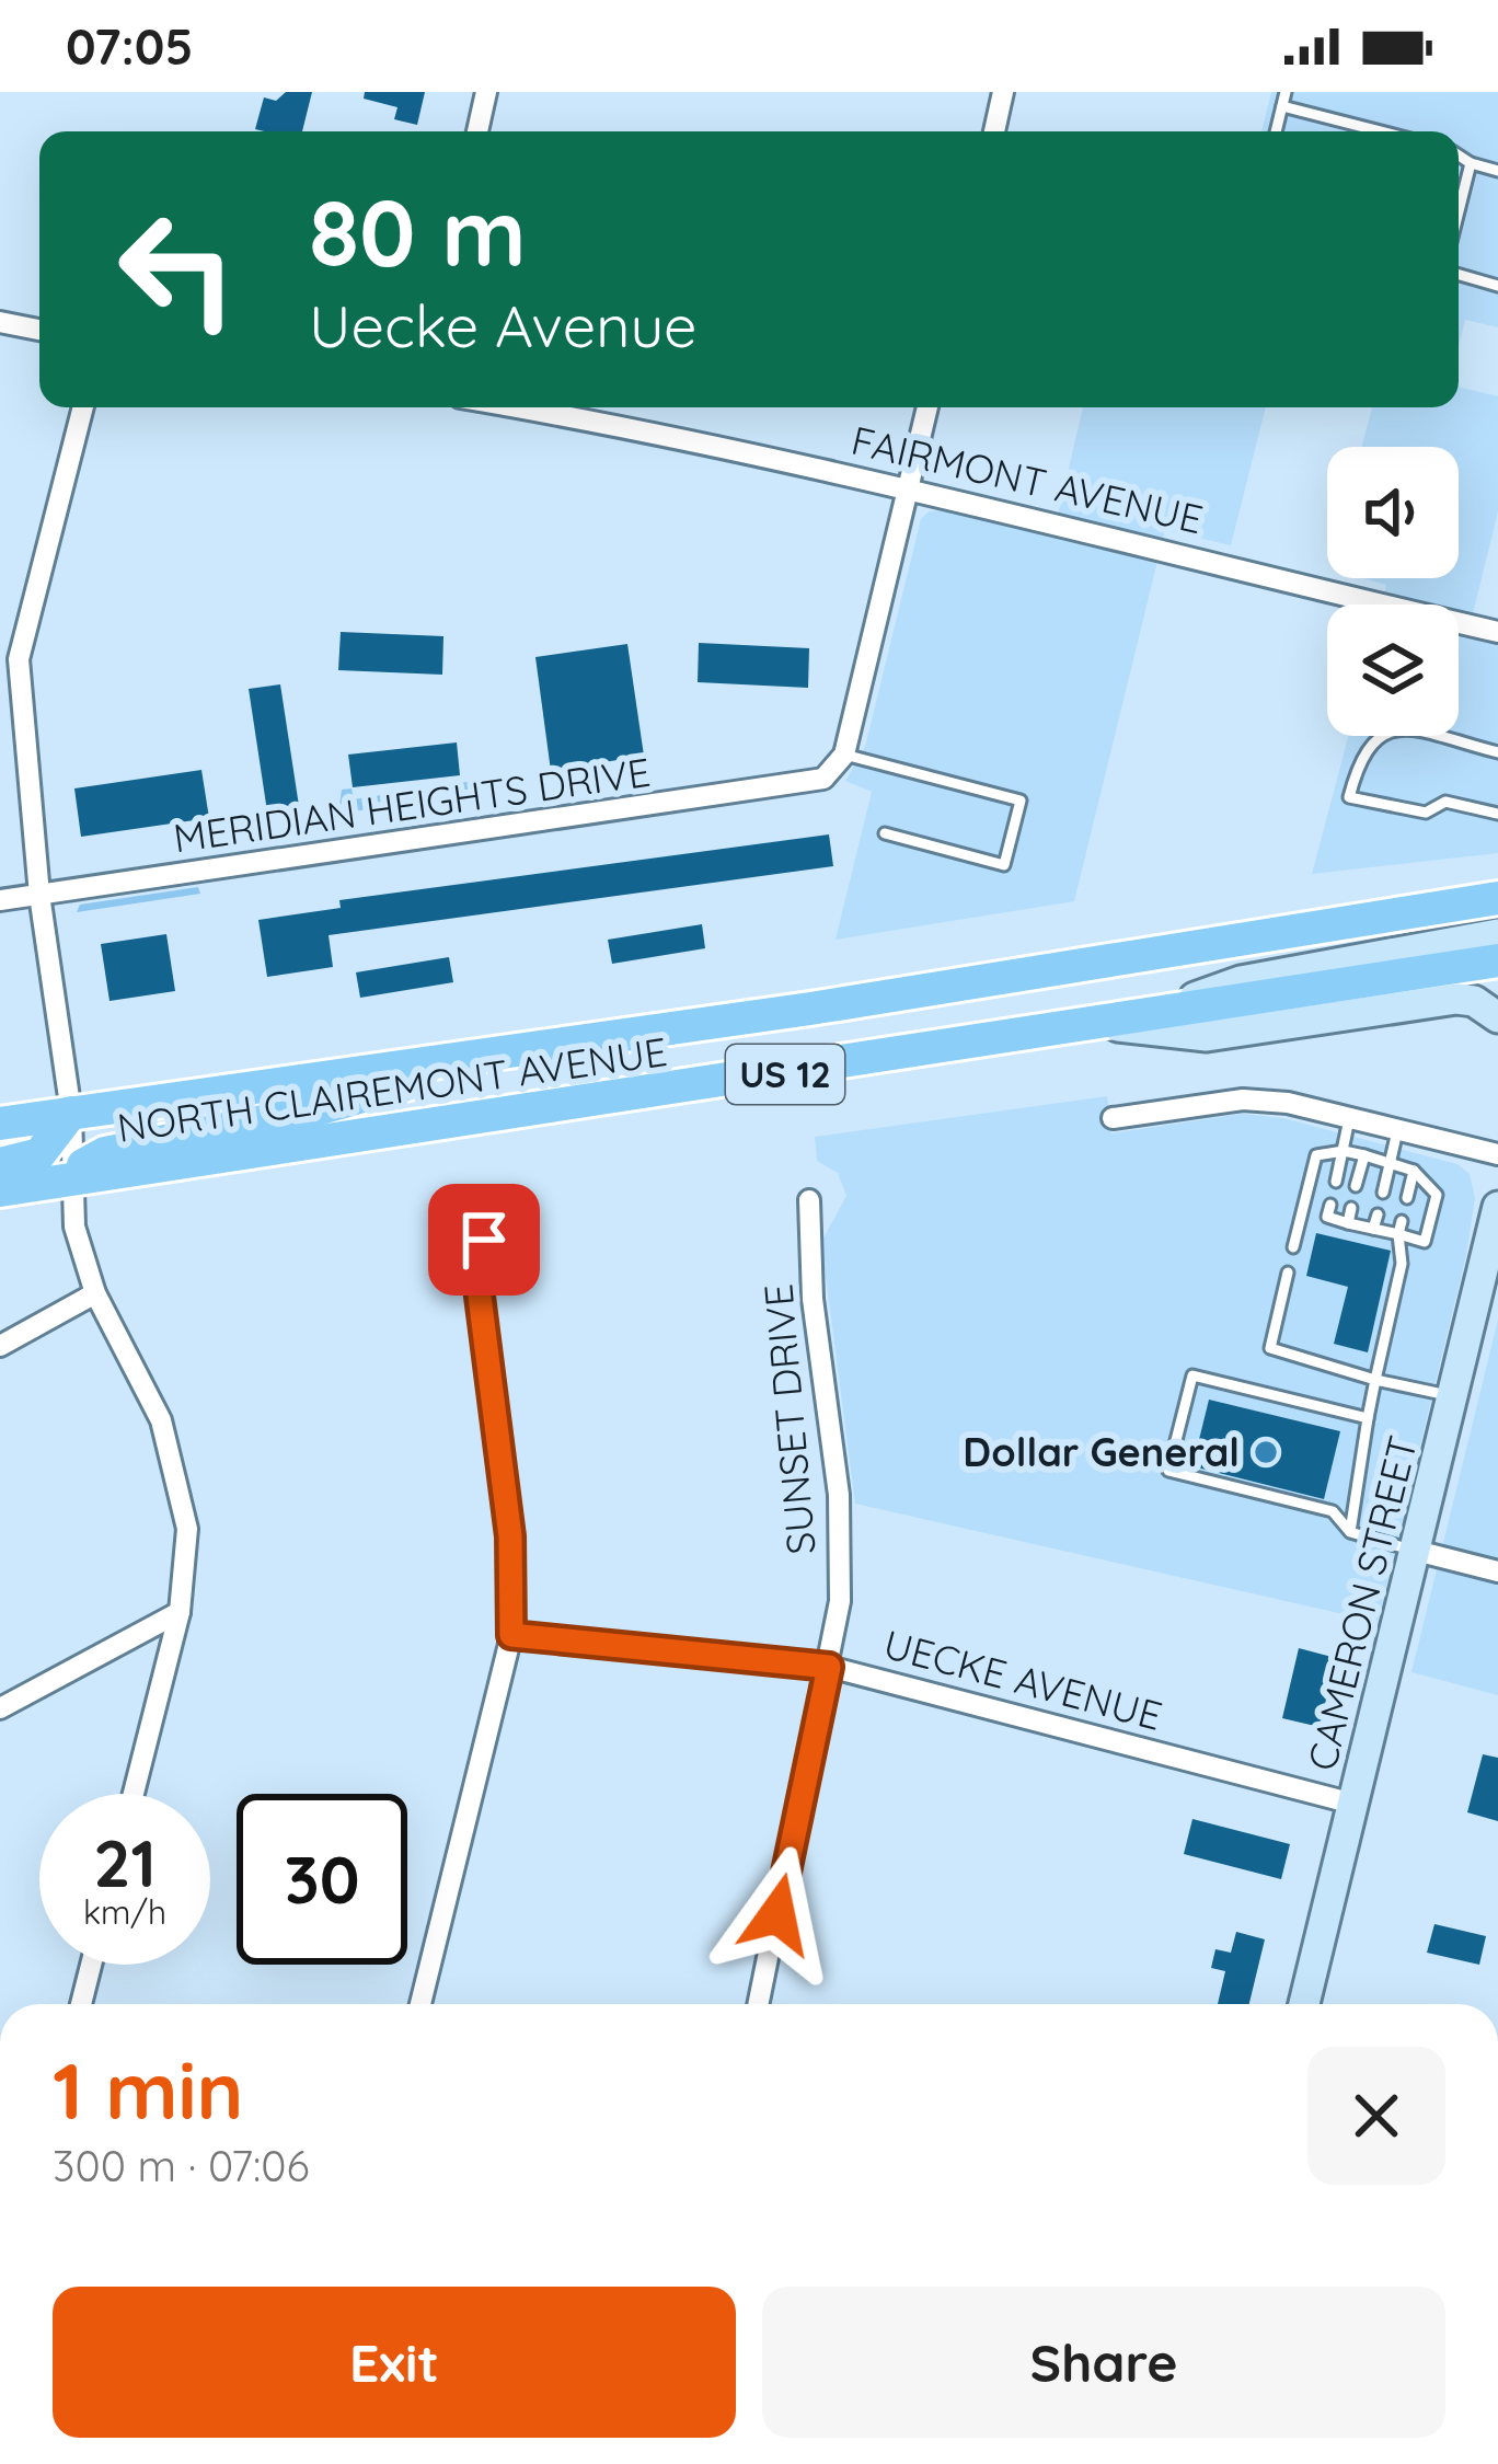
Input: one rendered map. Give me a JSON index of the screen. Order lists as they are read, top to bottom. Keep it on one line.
{"streets":{"main road":["US 12","NORTH CLAIREMONT AVENUE","CAMERON STREET"],"street":["FAIRMONT AVENUE","MERIDIAN HEIGHTS DRIVE","SUNSET DRIVE","UECKE AVENUE"]},"crossings":[["SUNSET DRIVE","UECKE AVENUE"],["CAMERON STREET","UECKE AVENUE"]],"places":["Dollar General"],"page":{"status":"07:05","turn":["80 m","Uecke Avenue"],"speed":"21 km/h","limit":"30","heading":["1 min","300 m · 07:06"],"buttons":["Exit","Share"]}}
